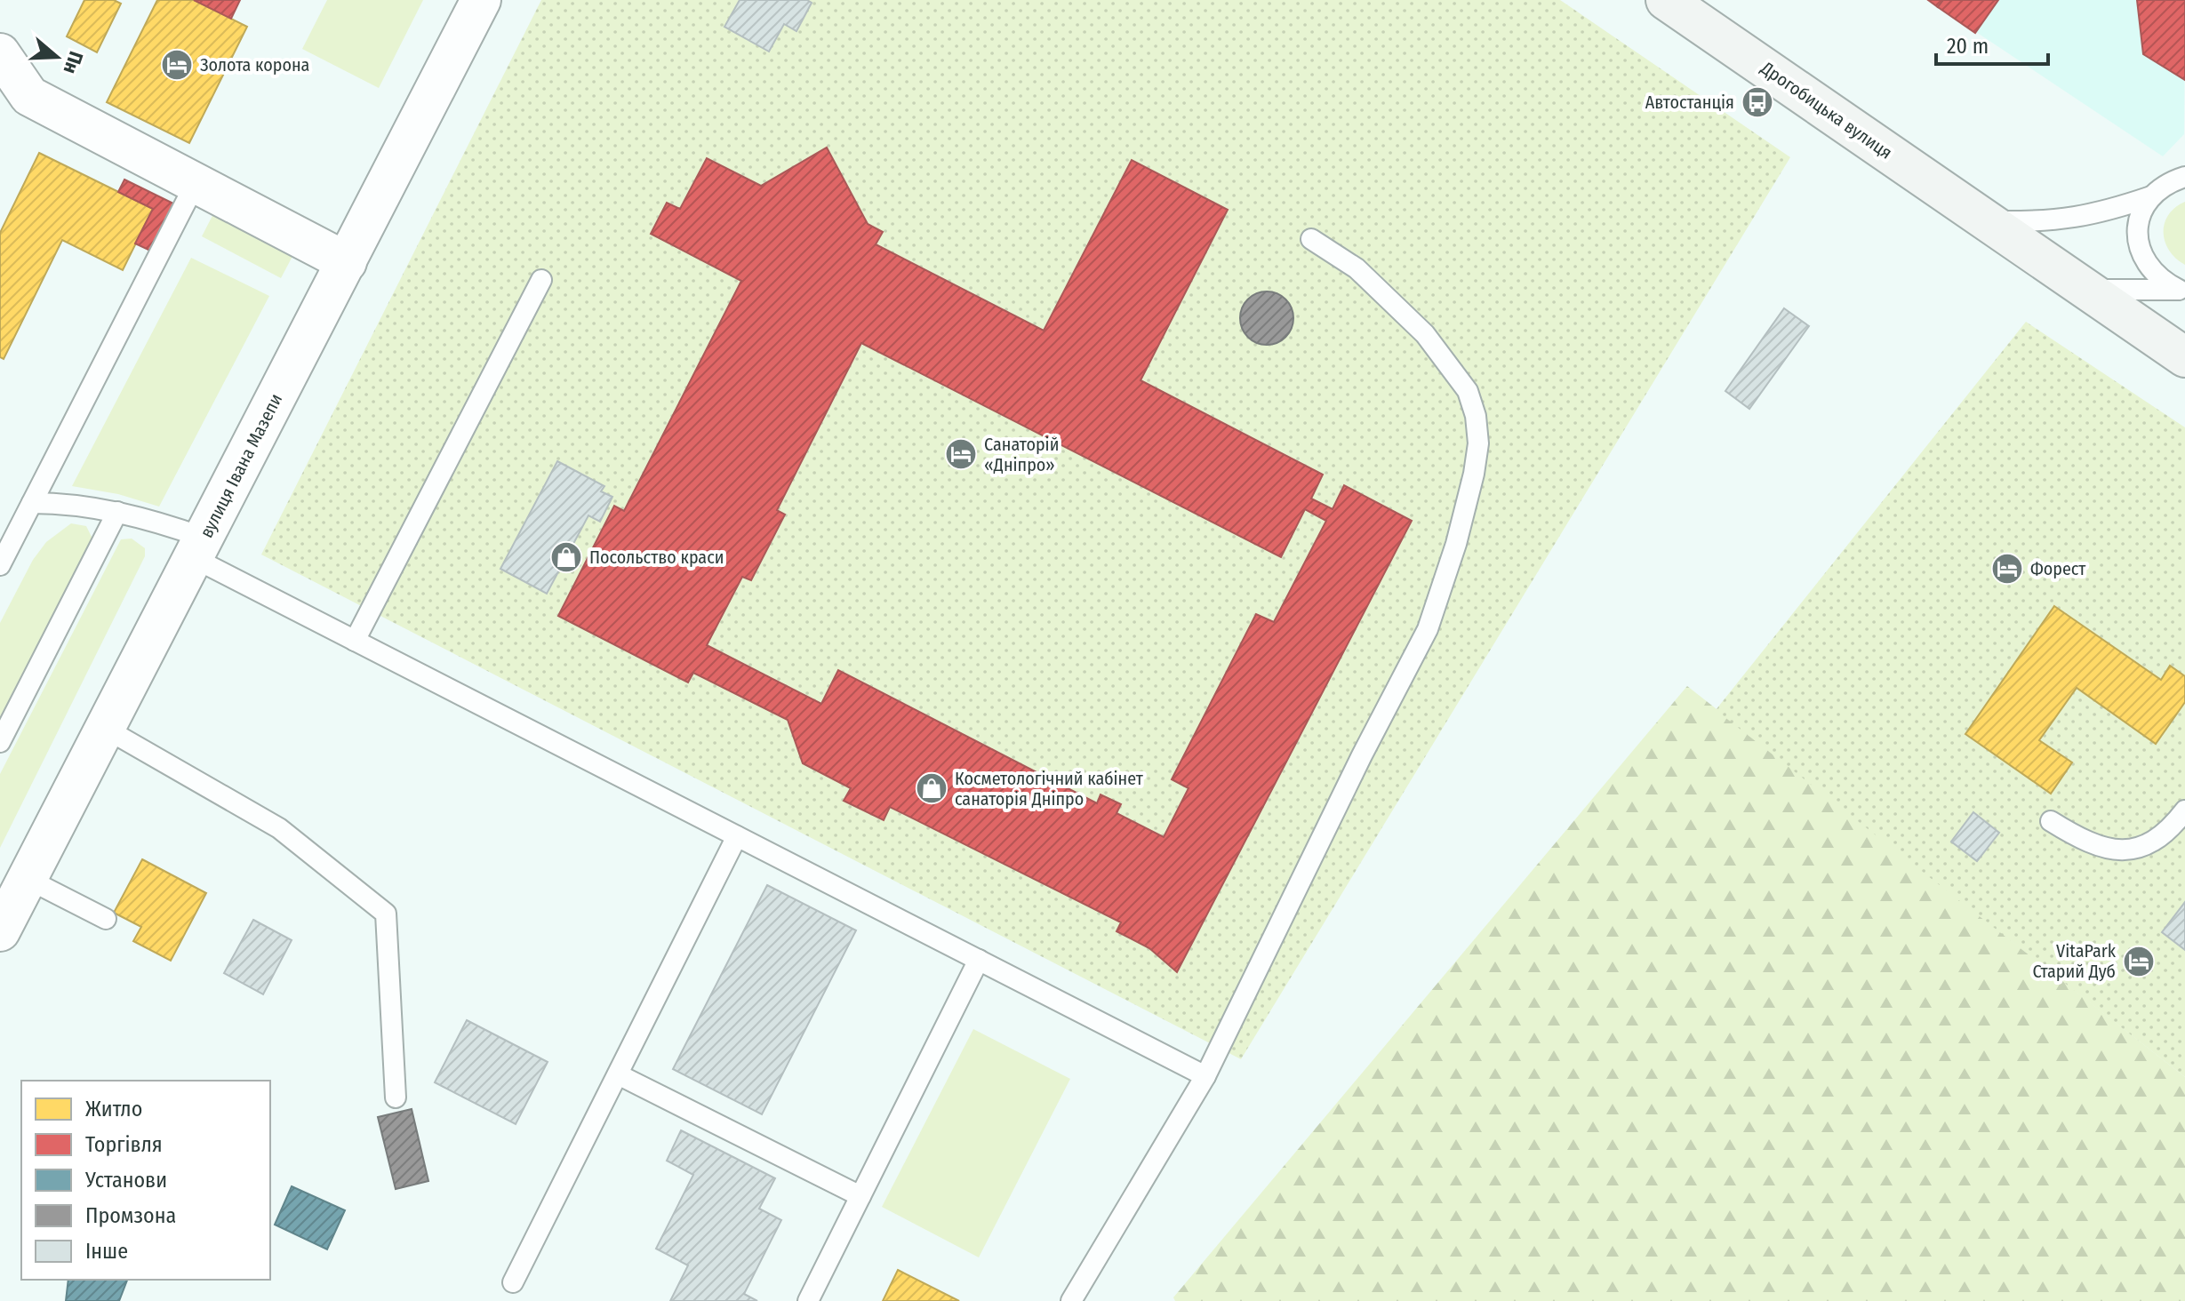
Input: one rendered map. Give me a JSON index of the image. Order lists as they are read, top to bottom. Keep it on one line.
{"streets":{"main road":["Дрогобицька вулиця"],"street":["вулиця Івана Мазепи"]},"places":{"hotel":["Золота корона","Санаторій «Дніпро»","Форест","VitaPark Старий Дуб"],"bus stop":["Автостанція"],"shop":["Посольство краси","Косметологічний кабінет санаторія Дніпро"]},"legend":["Житло","Торгівля","Установи","Промзона","Інше"],"scale_bar":"20 m","north":"right"}
